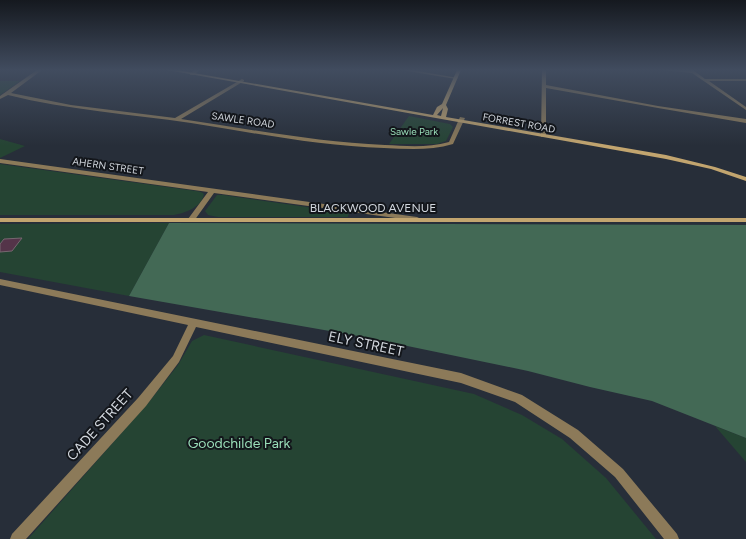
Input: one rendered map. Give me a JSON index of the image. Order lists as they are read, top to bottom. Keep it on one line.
{"streets":{"main road":["FORREST ROAD","BLACKWOOD AVENUE"],"street":["SAWLE ROAD","AHERN STREET","ELY STREET","CADE STREET"]},"crossings":[["SAWLE ROAD","FORREST ROAD"],["AHERN STREET","BLACKWOOD AVENUE"],["ELY STREET","CADE STREET"]],"parks":["Sawle Park","Goodchilde Park"]}
